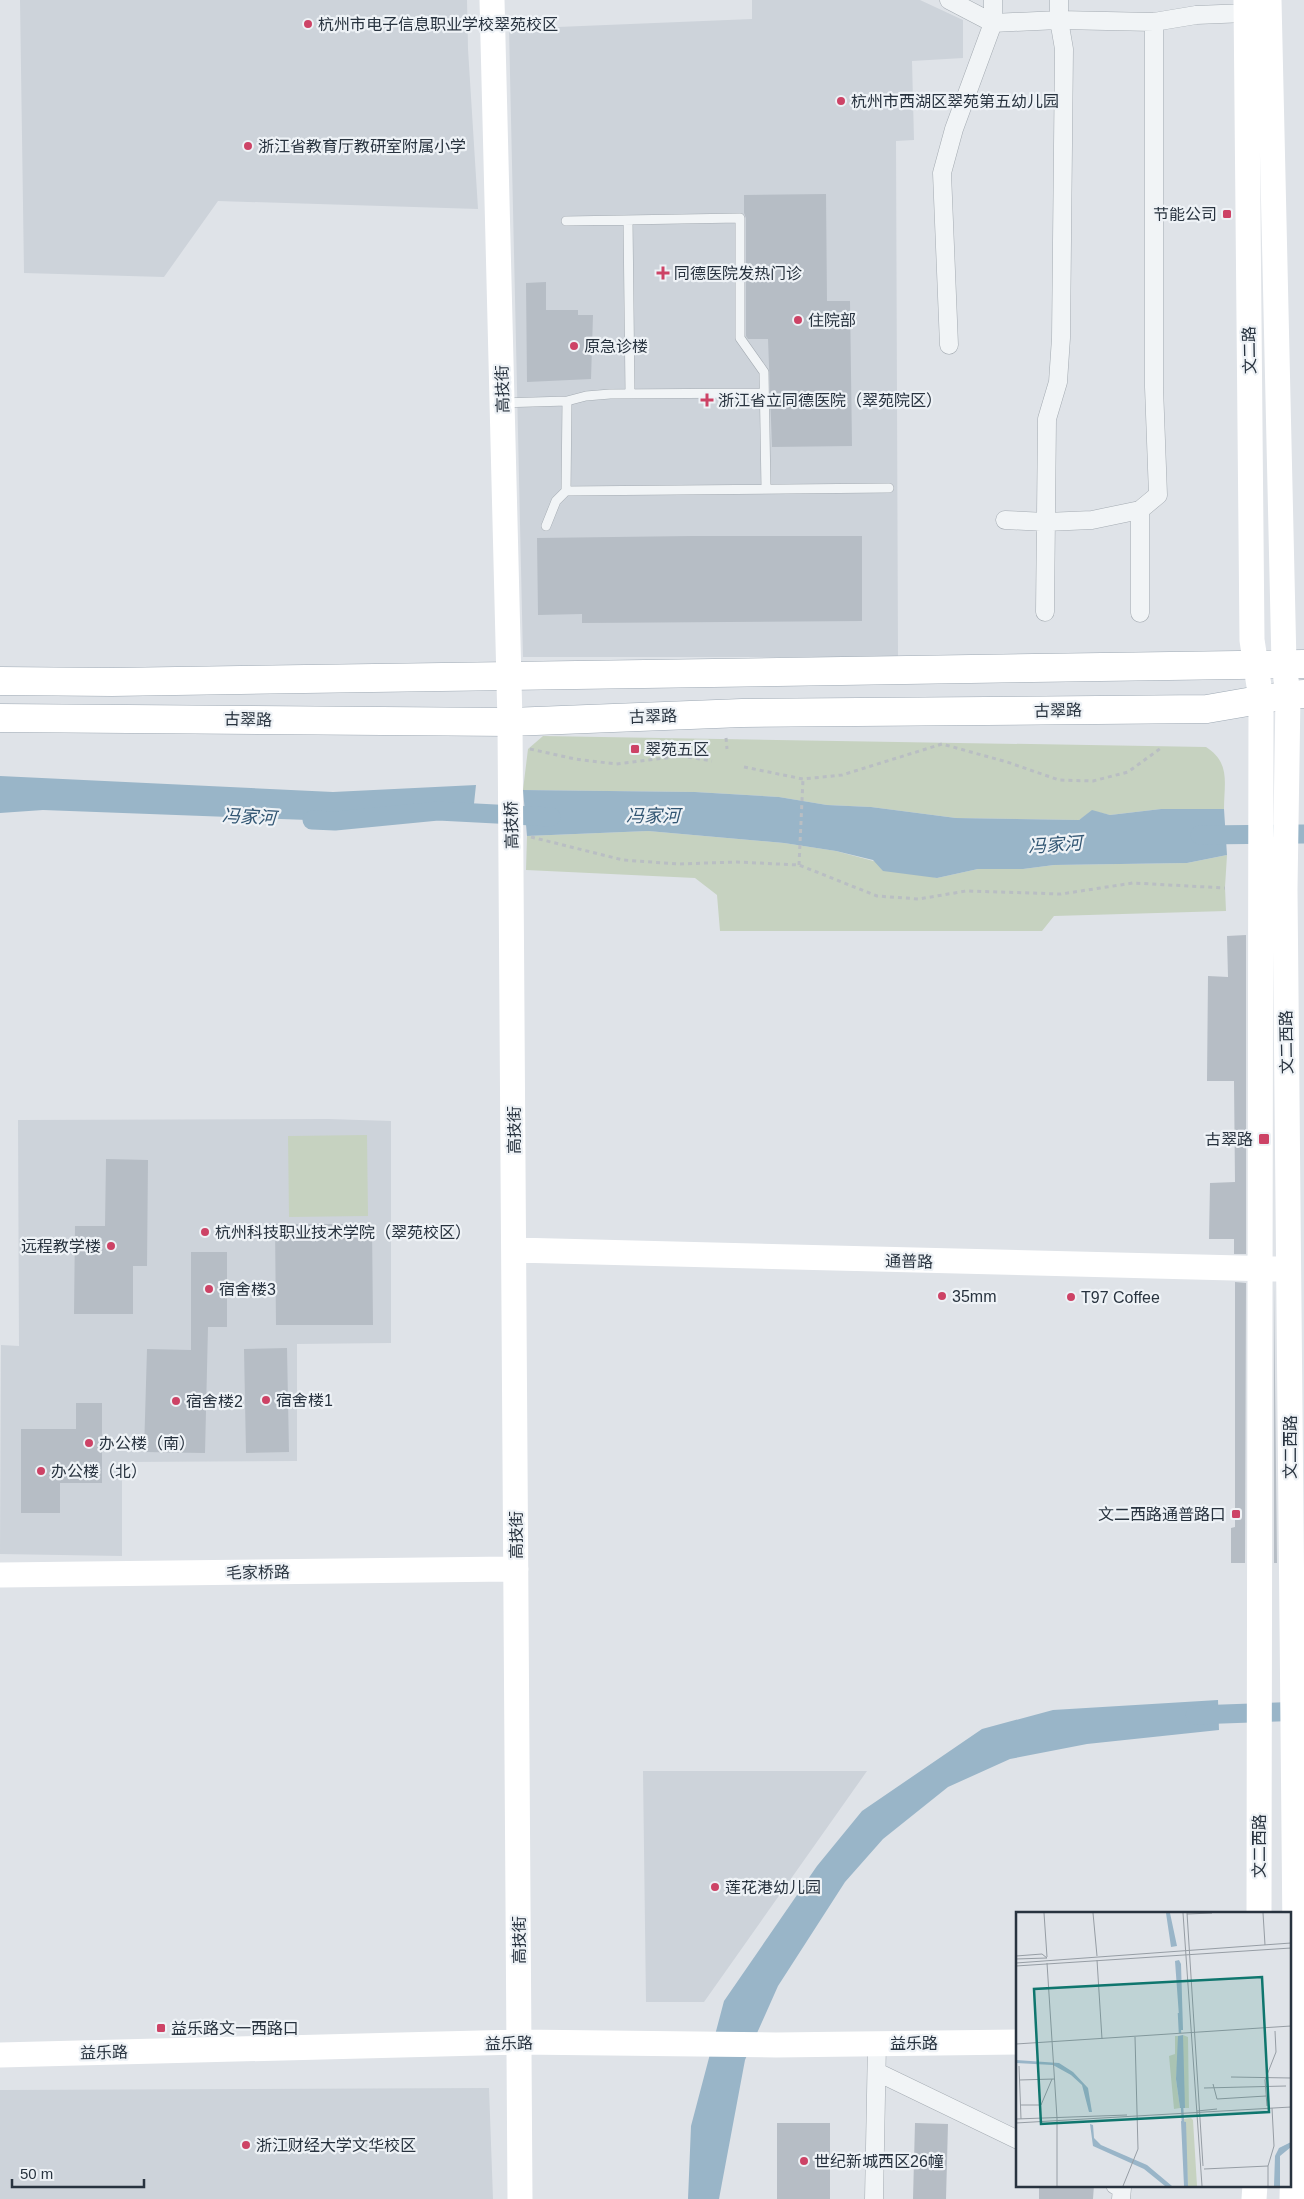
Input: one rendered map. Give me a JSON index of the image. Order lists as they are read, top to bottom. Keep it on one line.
{"streets":{"main road":["古翠路"],"street":["文二路","高技街","高技桥","文二西路","通普路","毛家桥路","益乐路"]},"crossings":[["文二路","古翠路"],["文二路","文二西路"],["高技街","古翠路"],["高技街","高技桥"],["高技街","通普路"],["高技街","毛家桥路"],["高技街","益乐路"],["古翠路","文二西路"],["文二西路","通普路"]],"water":["冯家河"],"places":{"other":["杭州市电子信息职业学校翠苑校区","杭州市西湖区翠苑第五幼儿园","浙江省教育厅教研室附属小学","住院部","原急诊楼","杭州科技职业技术学院（翠苑校区）","远程教学楼","宿舍楼3","35mm","T97 Coffee","宿舍楼1","宿舍楼2","办公楼（南）","办公楼（北）","莲花港幼儿园","浙江财经大学文华校区","世纪新城西区26幢"],"transit":["节能公司","翠苑五区","古翠路","文二西路通普路口","益乐路文一西路口"],"health":["同德医院发热门诊","浙江省立同德医院（翠苑院区）"]},"scale_bar":"50 m"}
